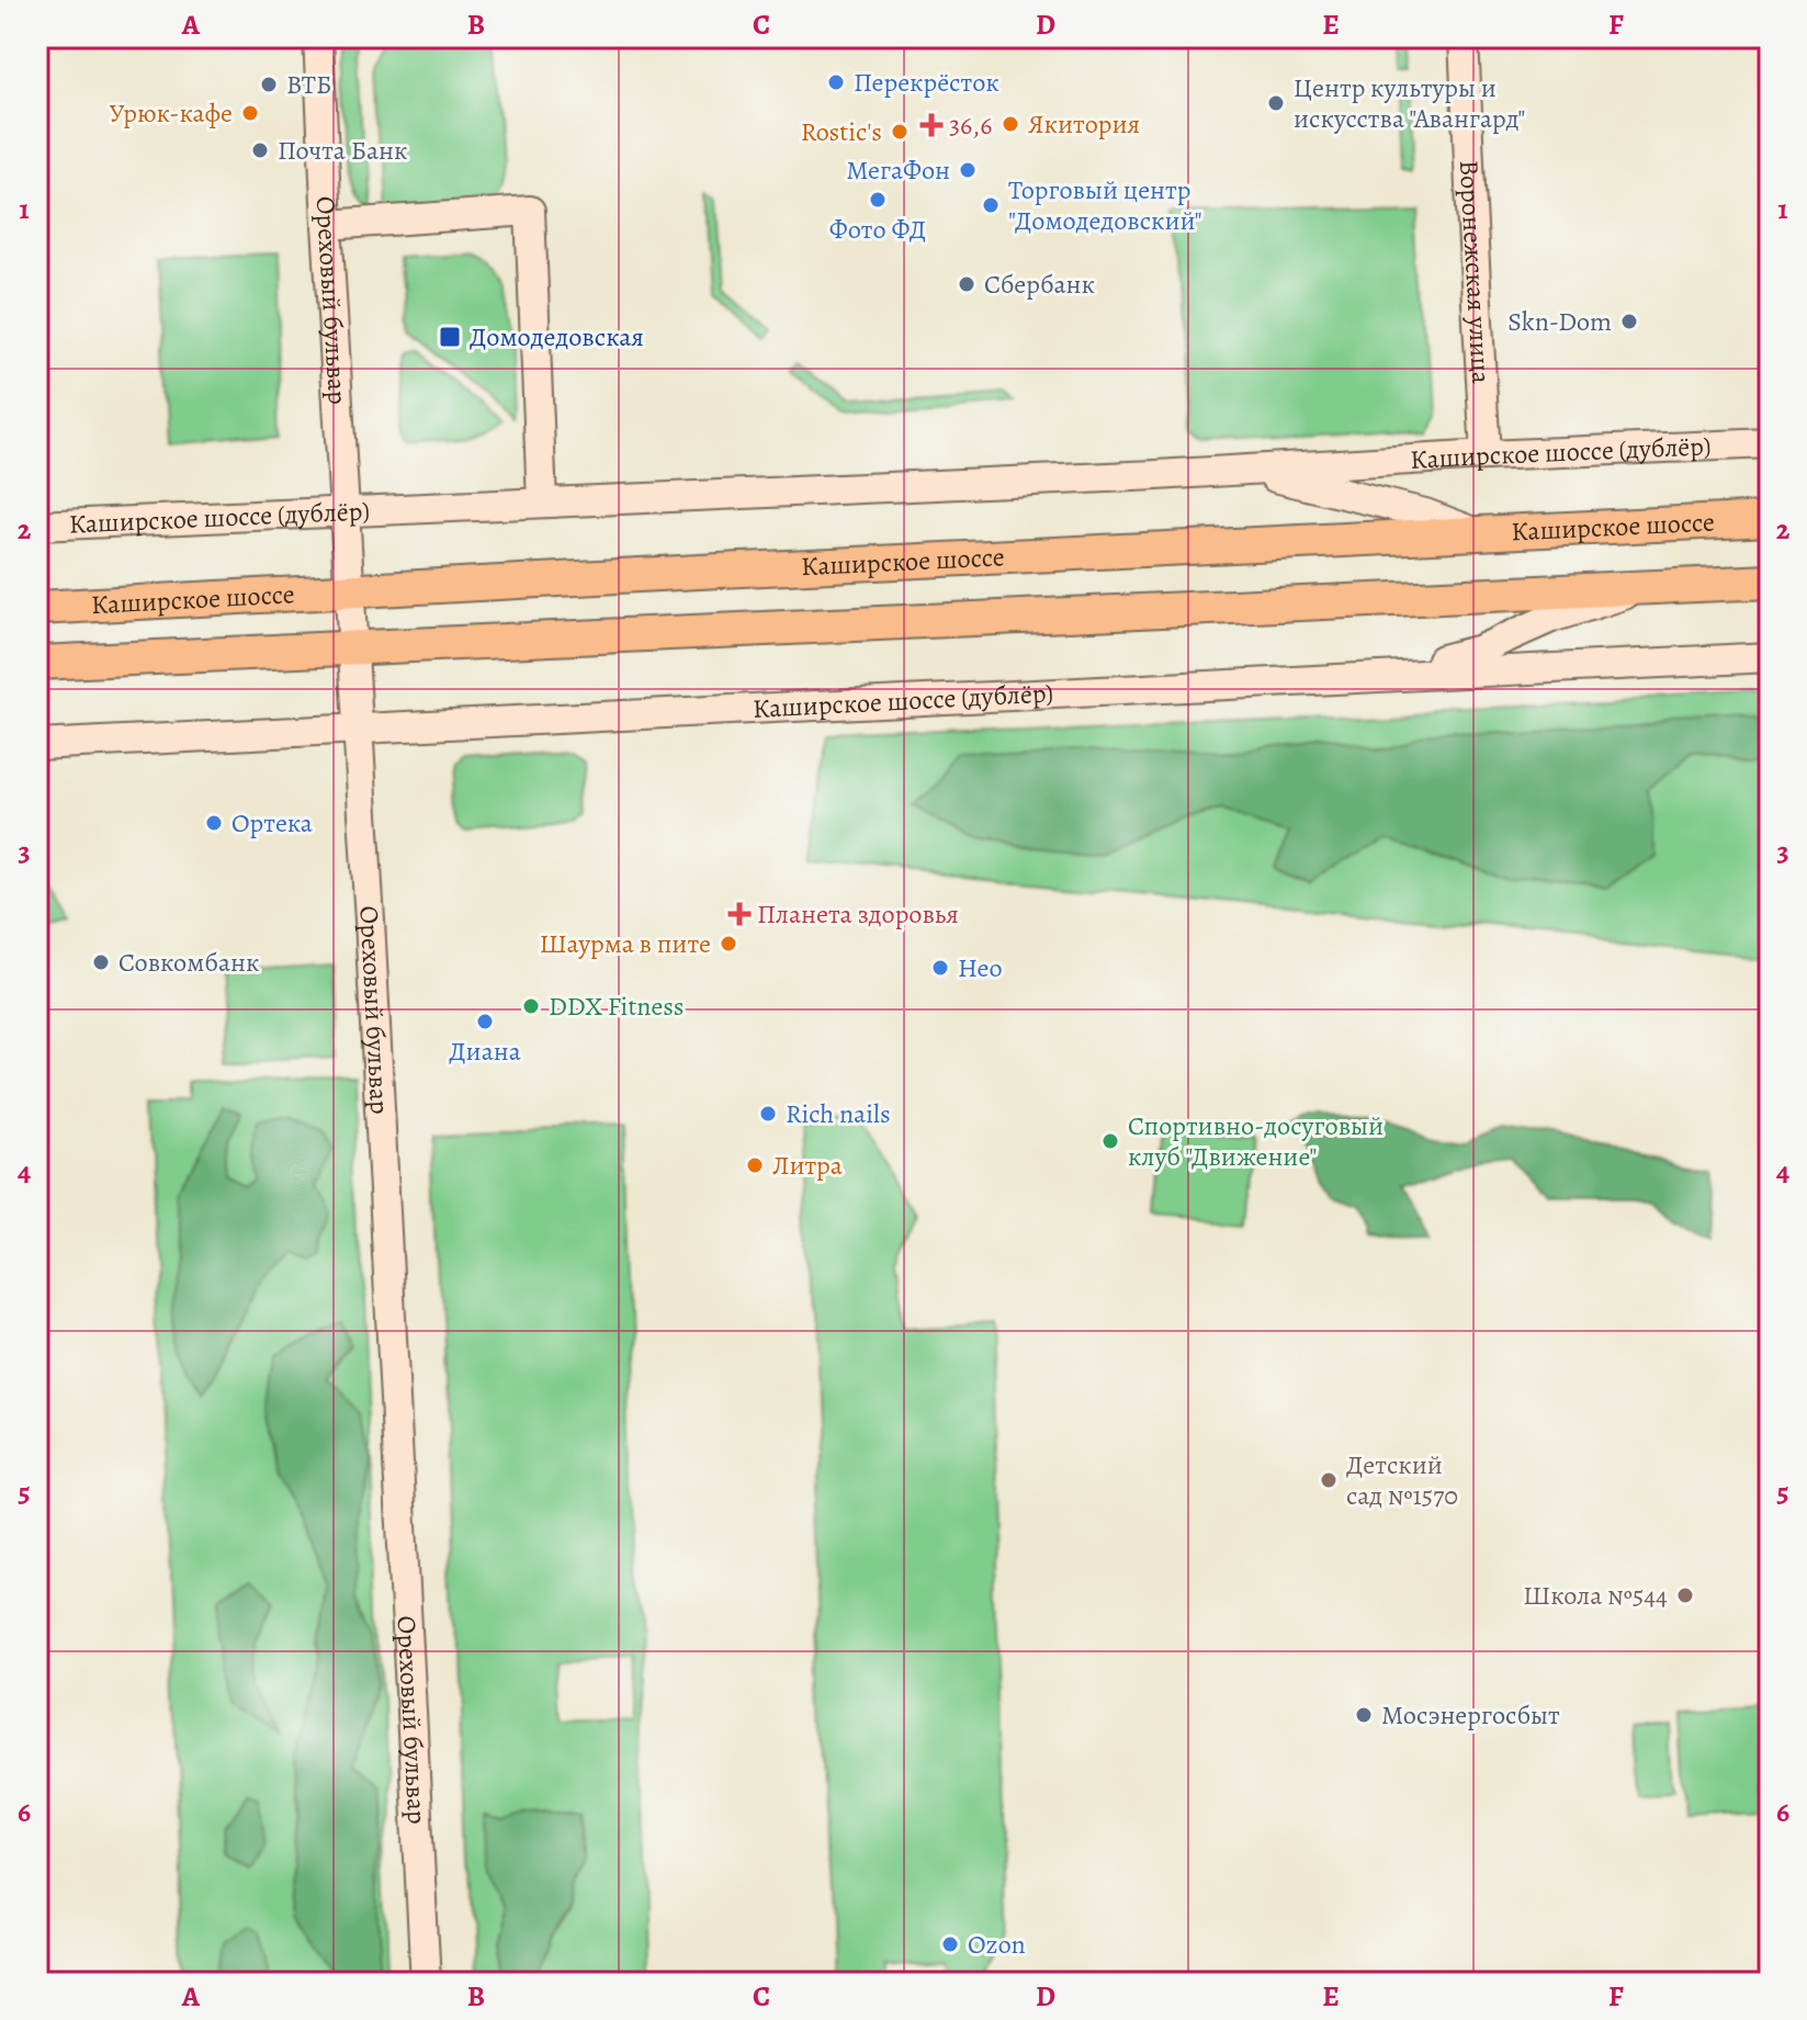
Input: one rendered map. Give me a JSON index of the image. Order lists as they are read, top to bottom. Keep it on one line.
{"streets":{"main road":["Воронежская улица","Ореховый бульвар","Каширское шоссе (дублёр)","Каширское шоссе"]},"crossings":[["Воронежская улица","Каширское шоссе (дублёр)"],["Ореховый бульвар","Каширское шоссе (дублёр)"],["Ореховый бульвар","Каширское шоссе"]],"places":{"other":["Перекрёсток","ВТБ","Центр культуры и искусства \"Авангард\"","Урюк-кафе","Якитория","Rostic's","Почта Банк","МегаФон","Фото ФД","Торговый центр \"Домодедовский\"","Сбербанк","Skn-Dom","Ортека","Шаурма в пите","Совкомбанк","Нео","DDX Fitness","Диана","Rich nails","Спортивно-досуговый клуб \"Движение\"","Литра","Детский сад №1570","Школа №544","Мосэнергосбыт","Ozon"],"health":["36,6","Планета здоровья"],"transit":["Домодедовская"]},"grid":{"columns":["A","B","C","D","E","F"],"rows":["1","2","3","4","5","6"]}}
